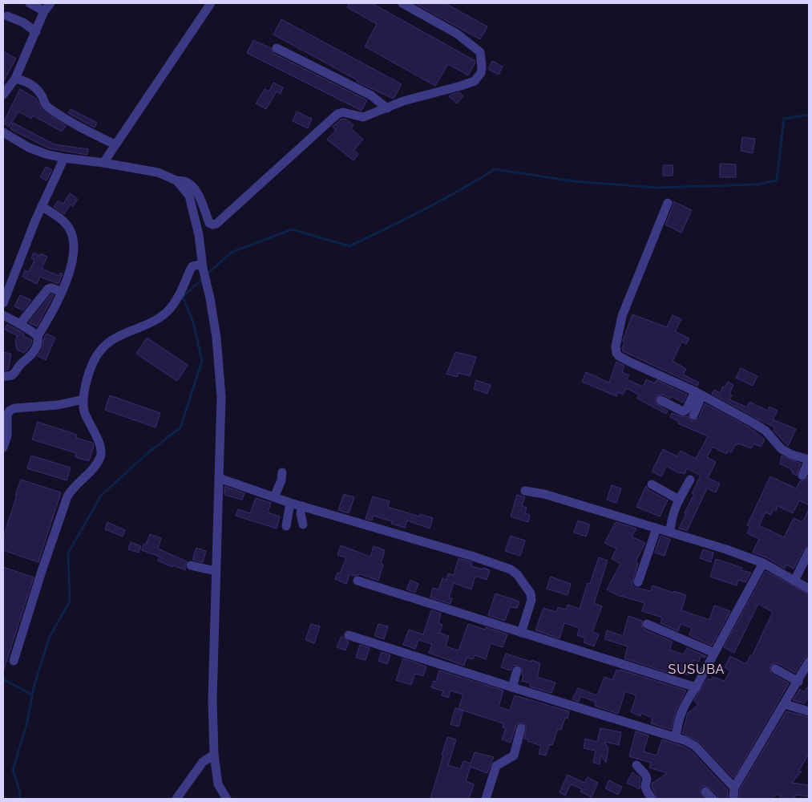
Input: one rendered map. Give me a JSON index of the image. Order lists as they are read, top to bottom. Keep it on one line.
{"districts":["SUSUBA"]}
